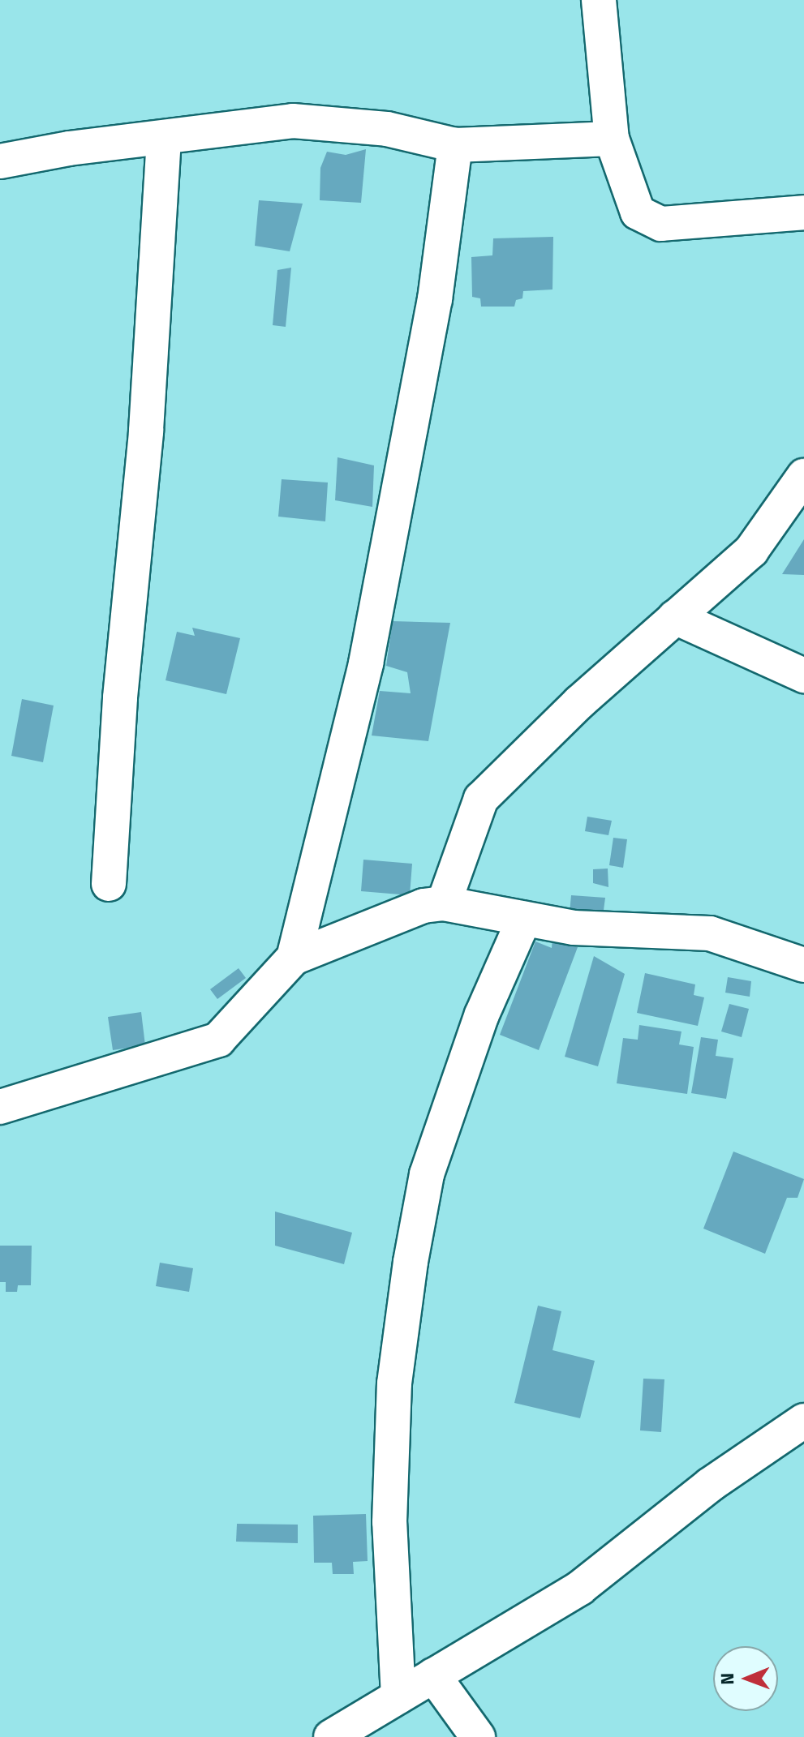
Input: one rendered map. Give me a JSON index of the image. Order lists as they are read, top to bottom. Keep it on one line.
{"north":"left"}
